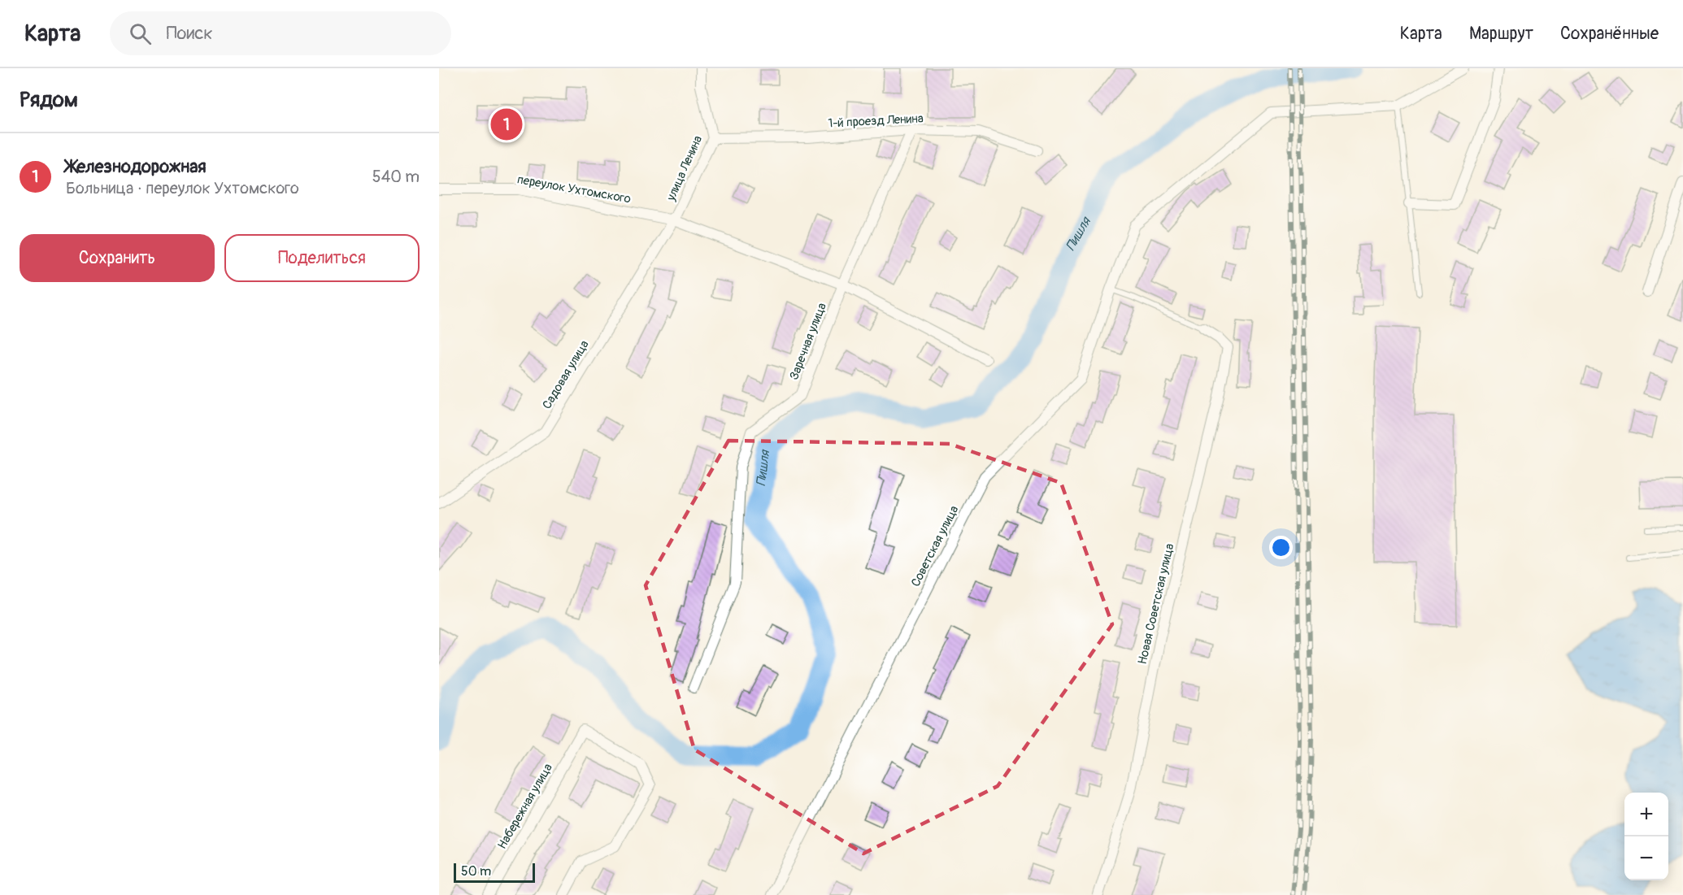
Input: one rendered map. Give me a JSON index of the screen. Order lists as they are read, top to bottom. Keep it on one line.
{"streets":{"street":["1-й проезд Ленина","улица Ленина","переулок Ухтомского","Заречная улица","Садовая улица","Советская улица","Новая Советская улица","Набережная улица"]},"crossings":[["1-й проезд Ленина","улица Ленина"],["1-й проезд Ленина","Заречная улица"],["улица Ленина","переулок Ухтомского"],["улица Ленина","Садовая улица"],["переулок Ухтомского","Заречная улица"],["переулок Ухтомского","Садовая улица"]],"water":["Пишля"],"scale_bar":"50 m","page":{"header":"Карта","search":"Поиск","nav":["Карта","Маршрут","Сохранённые"],"heading":"Рядом","pins":"1","list":[{"mark":"1","name":"Железнодорожная","note":"Больница · переулок Ухтомского","value":"540 m"}],"buttons":["Сохранить","Поделиться"],"map_buttons":["+","−"],"scale":"50 m"}}
